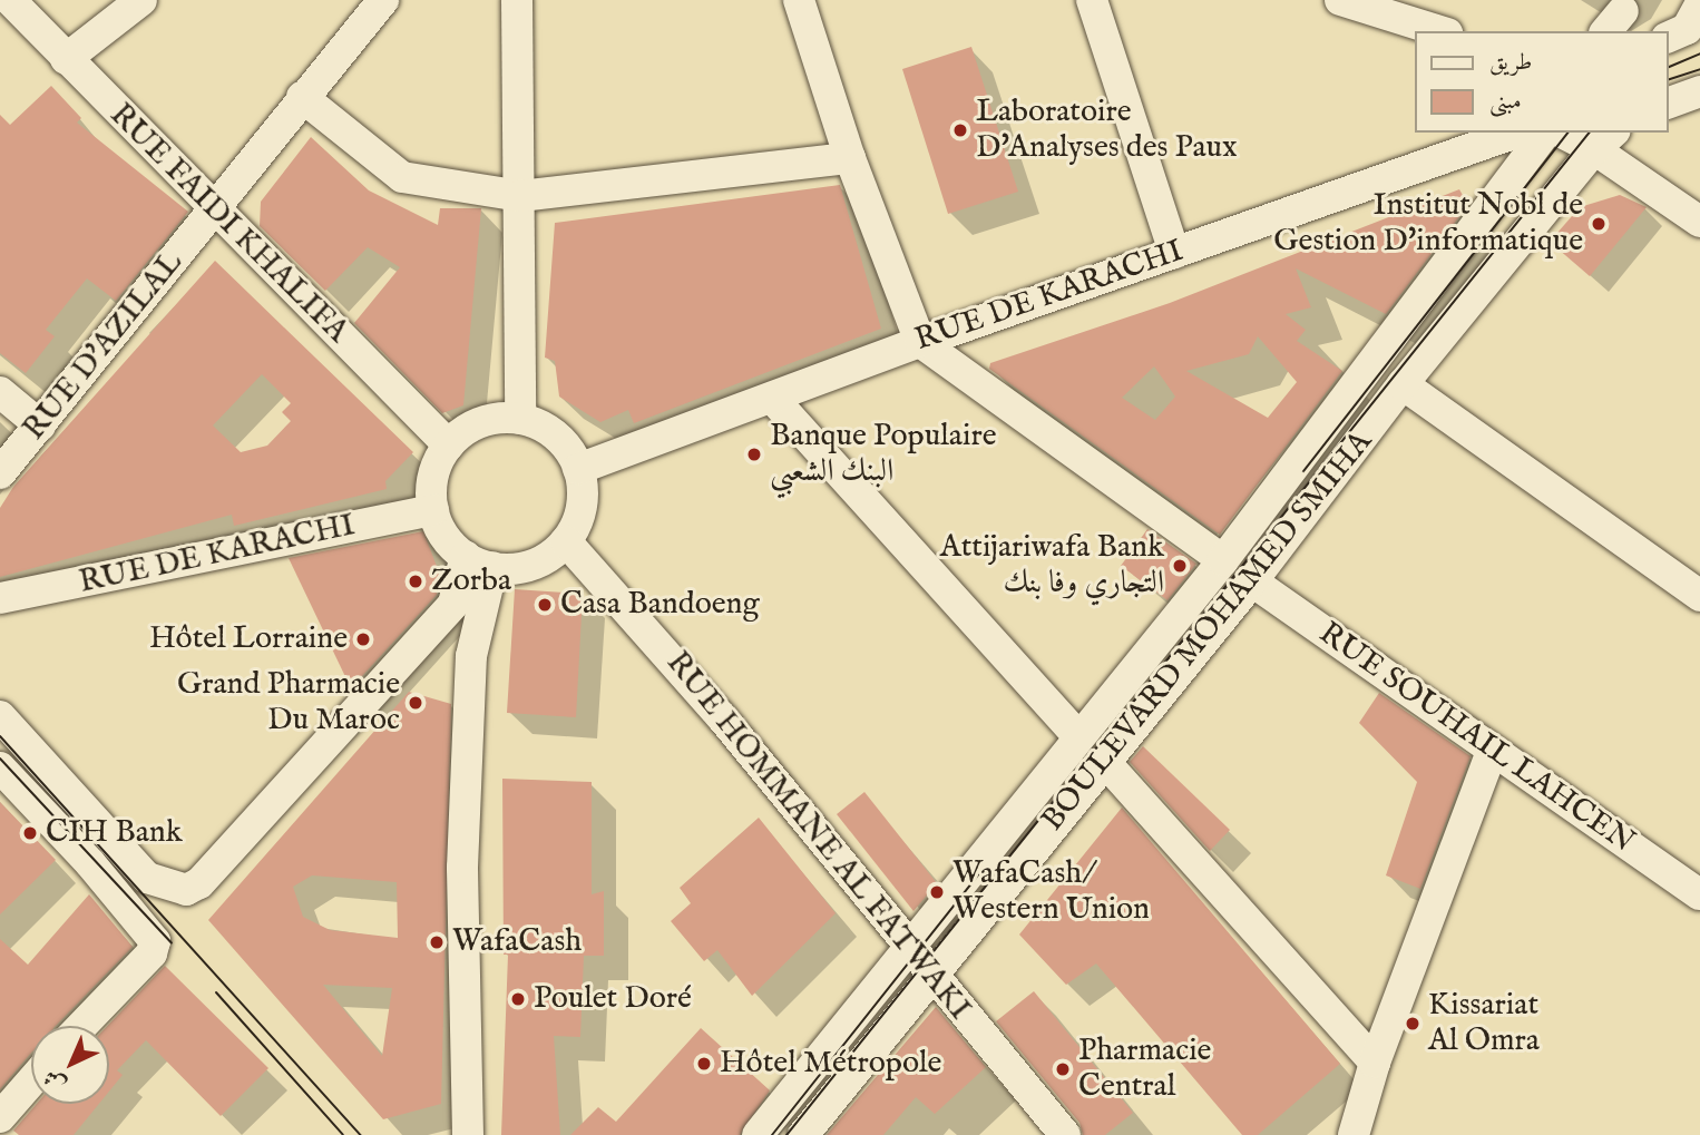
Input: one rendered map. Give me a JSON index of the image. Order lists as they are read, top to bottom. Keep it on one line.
{"streets":{"street":["RUE FAIDI KHALIFA","RUE DE KARACHI","RUE D'AZILAL","BOULEVARD MOHAMED SMIHA","RUE SOUHAIL LAHCEN","RUE HOMMANE AL FATWAKI"]},"crossings":[["RUE FAIDI KHALIFA","RUE DE KARACHI"],["RUE FAIDI KHALIFA","RUE D'AZILAL"],["RUE FAIDI KHALIFA","RUE HOMMANE AL FATWAKI"],["RUE DE KARACHI","RUE HOMMANE AL FATWAKI"],["BOULEVARD MOHAMED SMIHA","RUE SOUHAIL LAHCEN"],["BOULEVARD MOHAMED SMIHA","RUE HOMMANE AL FATWAKI"]],"places":["Laboratoire D'Analyses des Paux","Institut Nobl de Gestion D'informatique","Banque Populaire البنك الشعبي","Attijariwafa Bank التجاري وفا بنك","Zorba","Casa Bandoeng","Hôtel Lorraine","Grand Pharmacie Du Maroc","CIH Bank","WafaCash/ Western Union","WafaCash","Poulet Doré","Kissariat Al Omra","Hôtel Métropole","Pharmacie Central"],"legend":["طريق","مبنى"],"north":"bottom left"}
